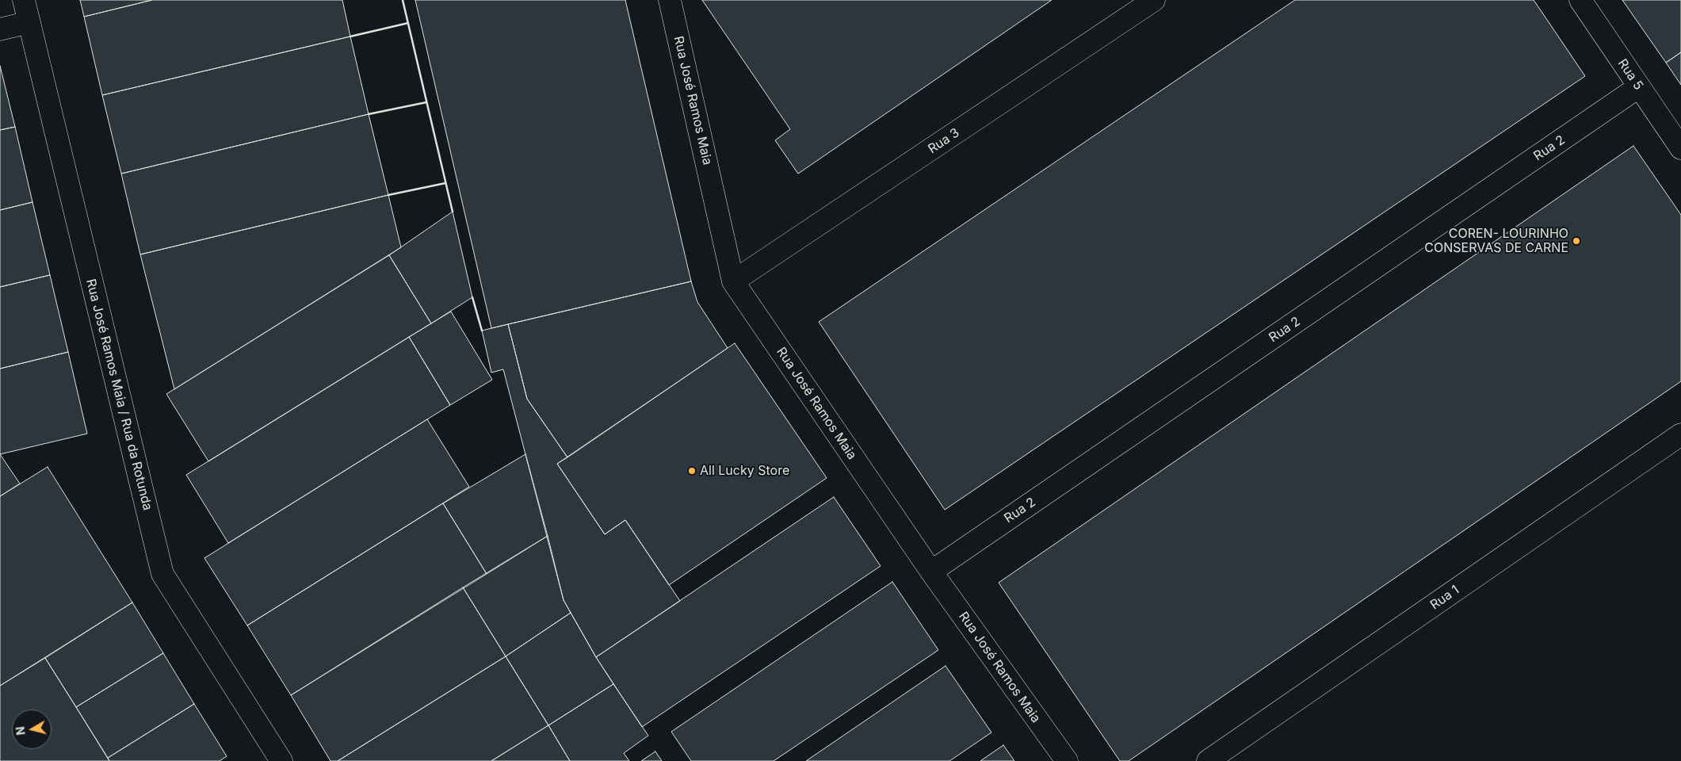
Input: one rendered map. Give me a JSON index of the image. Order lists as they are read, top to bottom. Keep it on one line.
{"streets":{"street":["Rua 5","Rua José Ramos Maia","Rua 3","Rua 2","Rua José Ramos Maia / Rua da Rotunda","Rua 1"]},"crossings":[["Rua 5","Rua 2"],["Rua José Ramos Maia","Rua 3"],["Rua José Ramos Maia","Rua 2"]],"places":["COREN- LOURINHO CONSERVAS DE CARNE","All Lucky Store"],"north":"left"}
